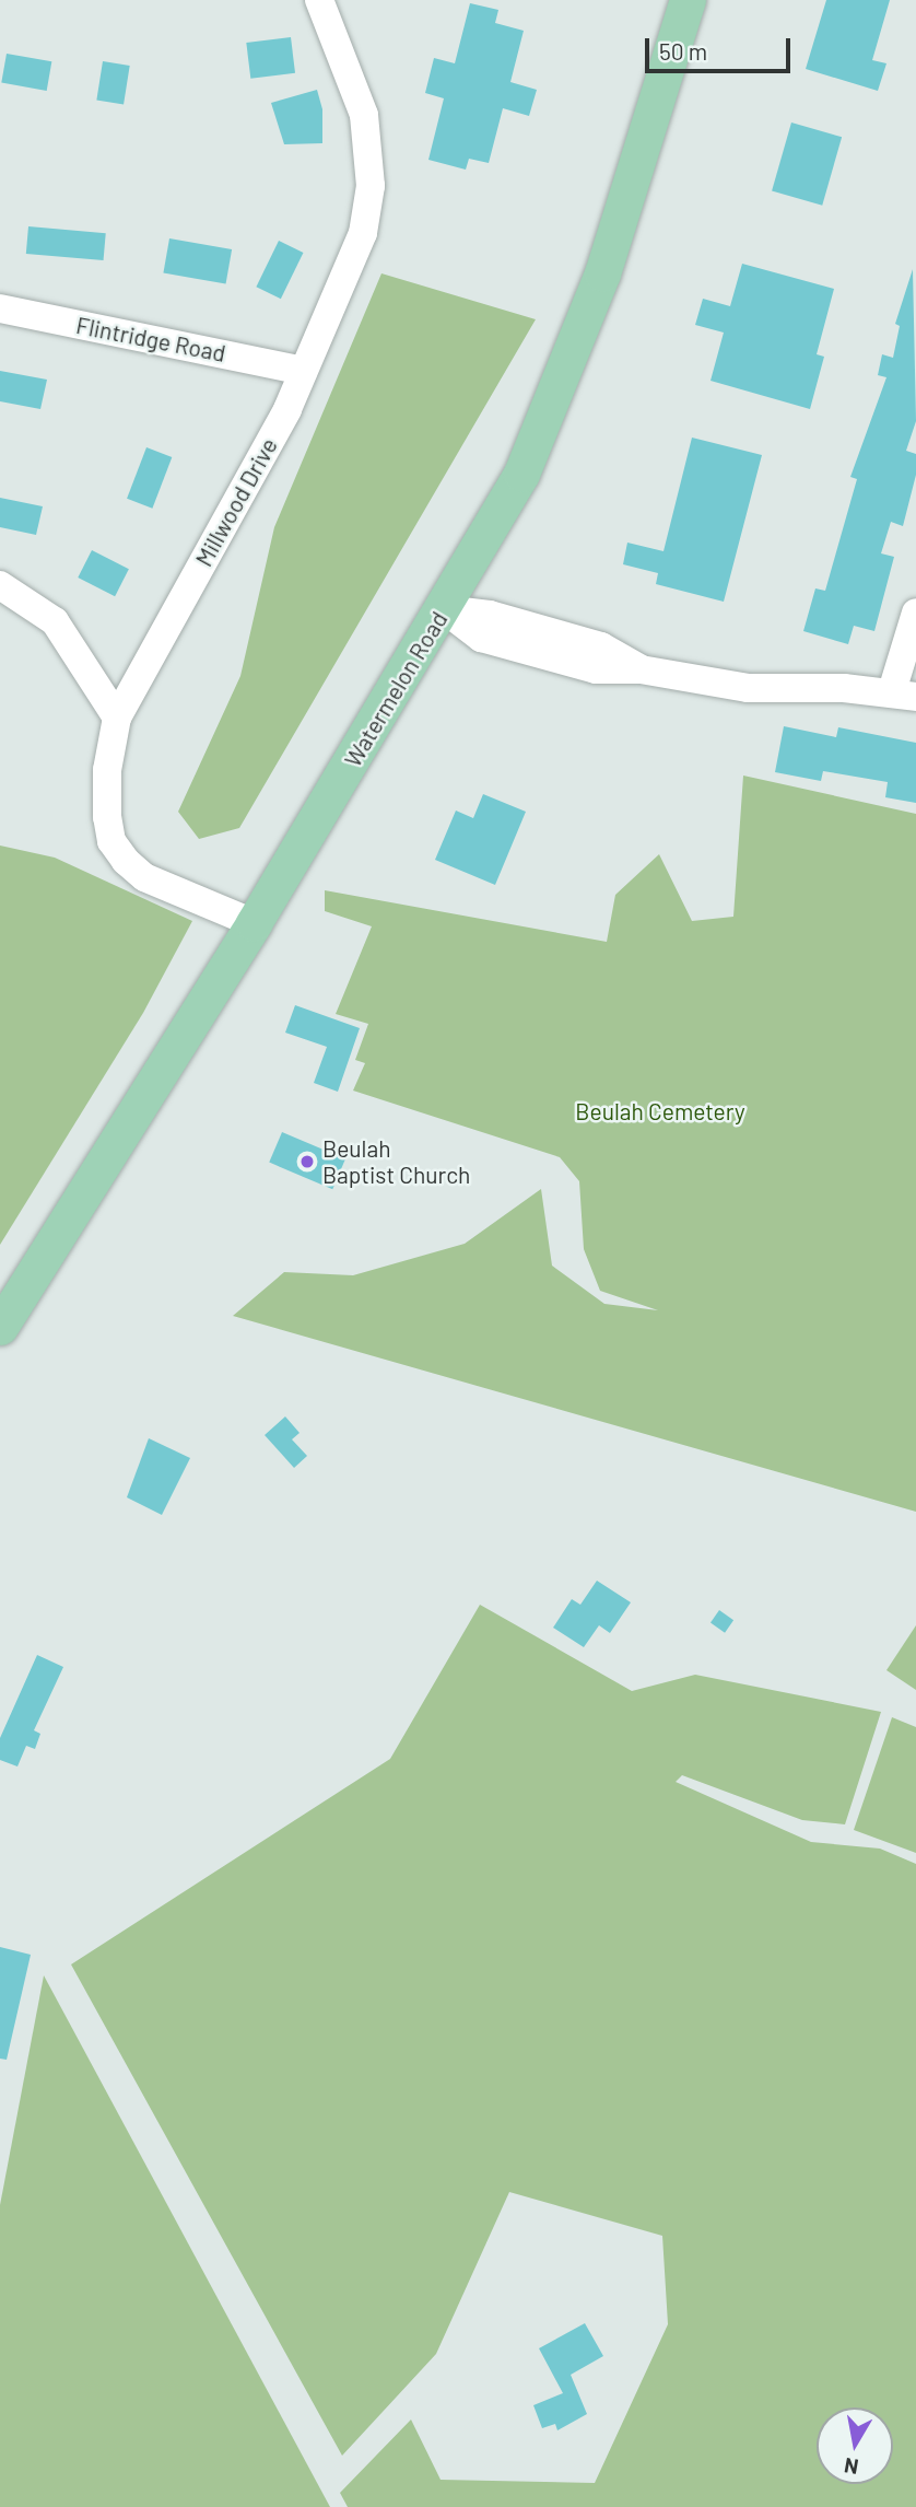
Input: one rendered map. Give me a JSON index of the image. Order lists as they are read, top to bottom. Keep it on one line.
{"streets":{"main road":["Watermelon Road"],"street":["Flintridge Road","Millwood Drive"]},"crossings":[["Flintridge Road","Millwood Drive"],["Millwood Drive","Watermelon Road"]],"parks":["Beulah Cemetery"],"places":["Beulah Baptist Church"],"scale_bar":"50 m","north":"bottom"}
